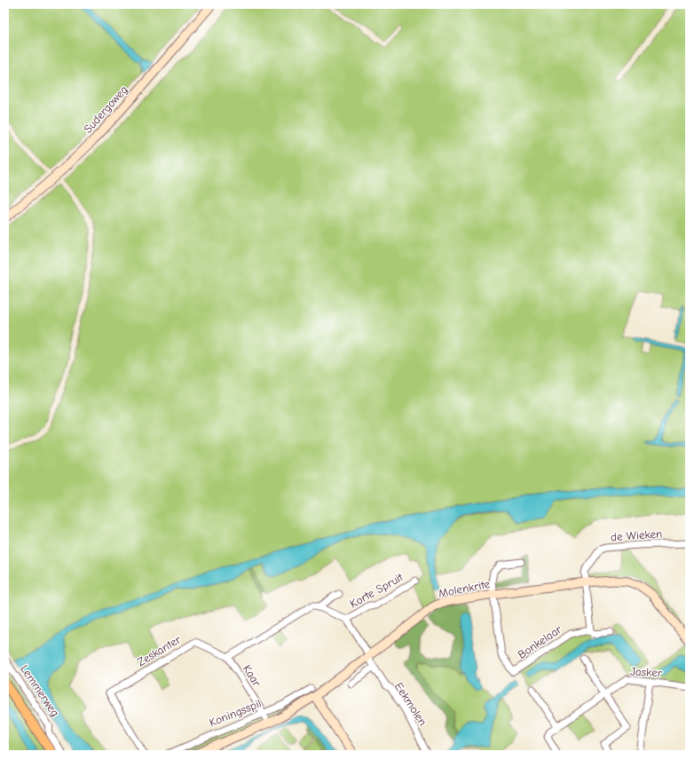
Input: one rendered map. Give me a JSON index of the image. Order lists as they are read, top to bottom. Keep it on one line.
{"streets":{"street":["Sudergoweg","de Wieken","Molenkrite","Korte Spruit","Bonkelaar","Zeskanter","Jasker","Kaar","Lemmerweg","Eekmolen","Koningsspil"]},"crossings":[["de Wieken","Molenkrite"],["Molenkrite","Bonkelaar"],["Molenkrite","Eekmolen"],["Molenkrite","Koningsspil"],["Zeskanter","Kaar"],["Kaar","Koningsspil"]]}
